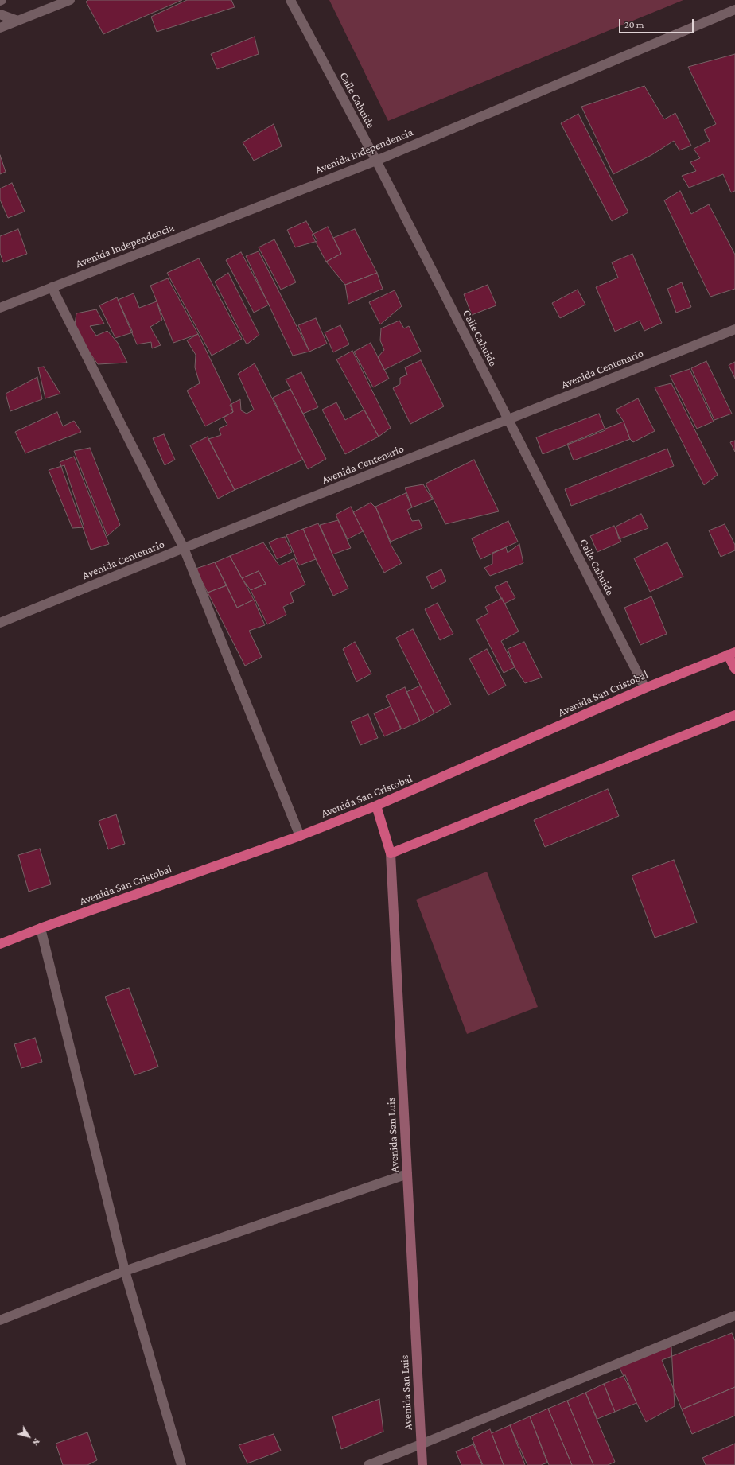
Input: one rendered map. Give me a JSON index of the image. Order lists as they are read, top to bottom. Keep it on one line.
{"streets":{"highway":["Avenida San Cristobal","Avenida San Luis"],"street":["Calle Cahuide","Avenida Independencia","Avenida Centenario"]},"crossings":[["Calle Cahuide","Avenida Independencia"],["Calle Cahuide","Avenida Centenario"],["Calle Cahuide","Avenida San Cristobal"],["Avenida San Cristobal","Avenida San Luis"]],"scale_bar":"20 m","north":"bottom right"}
